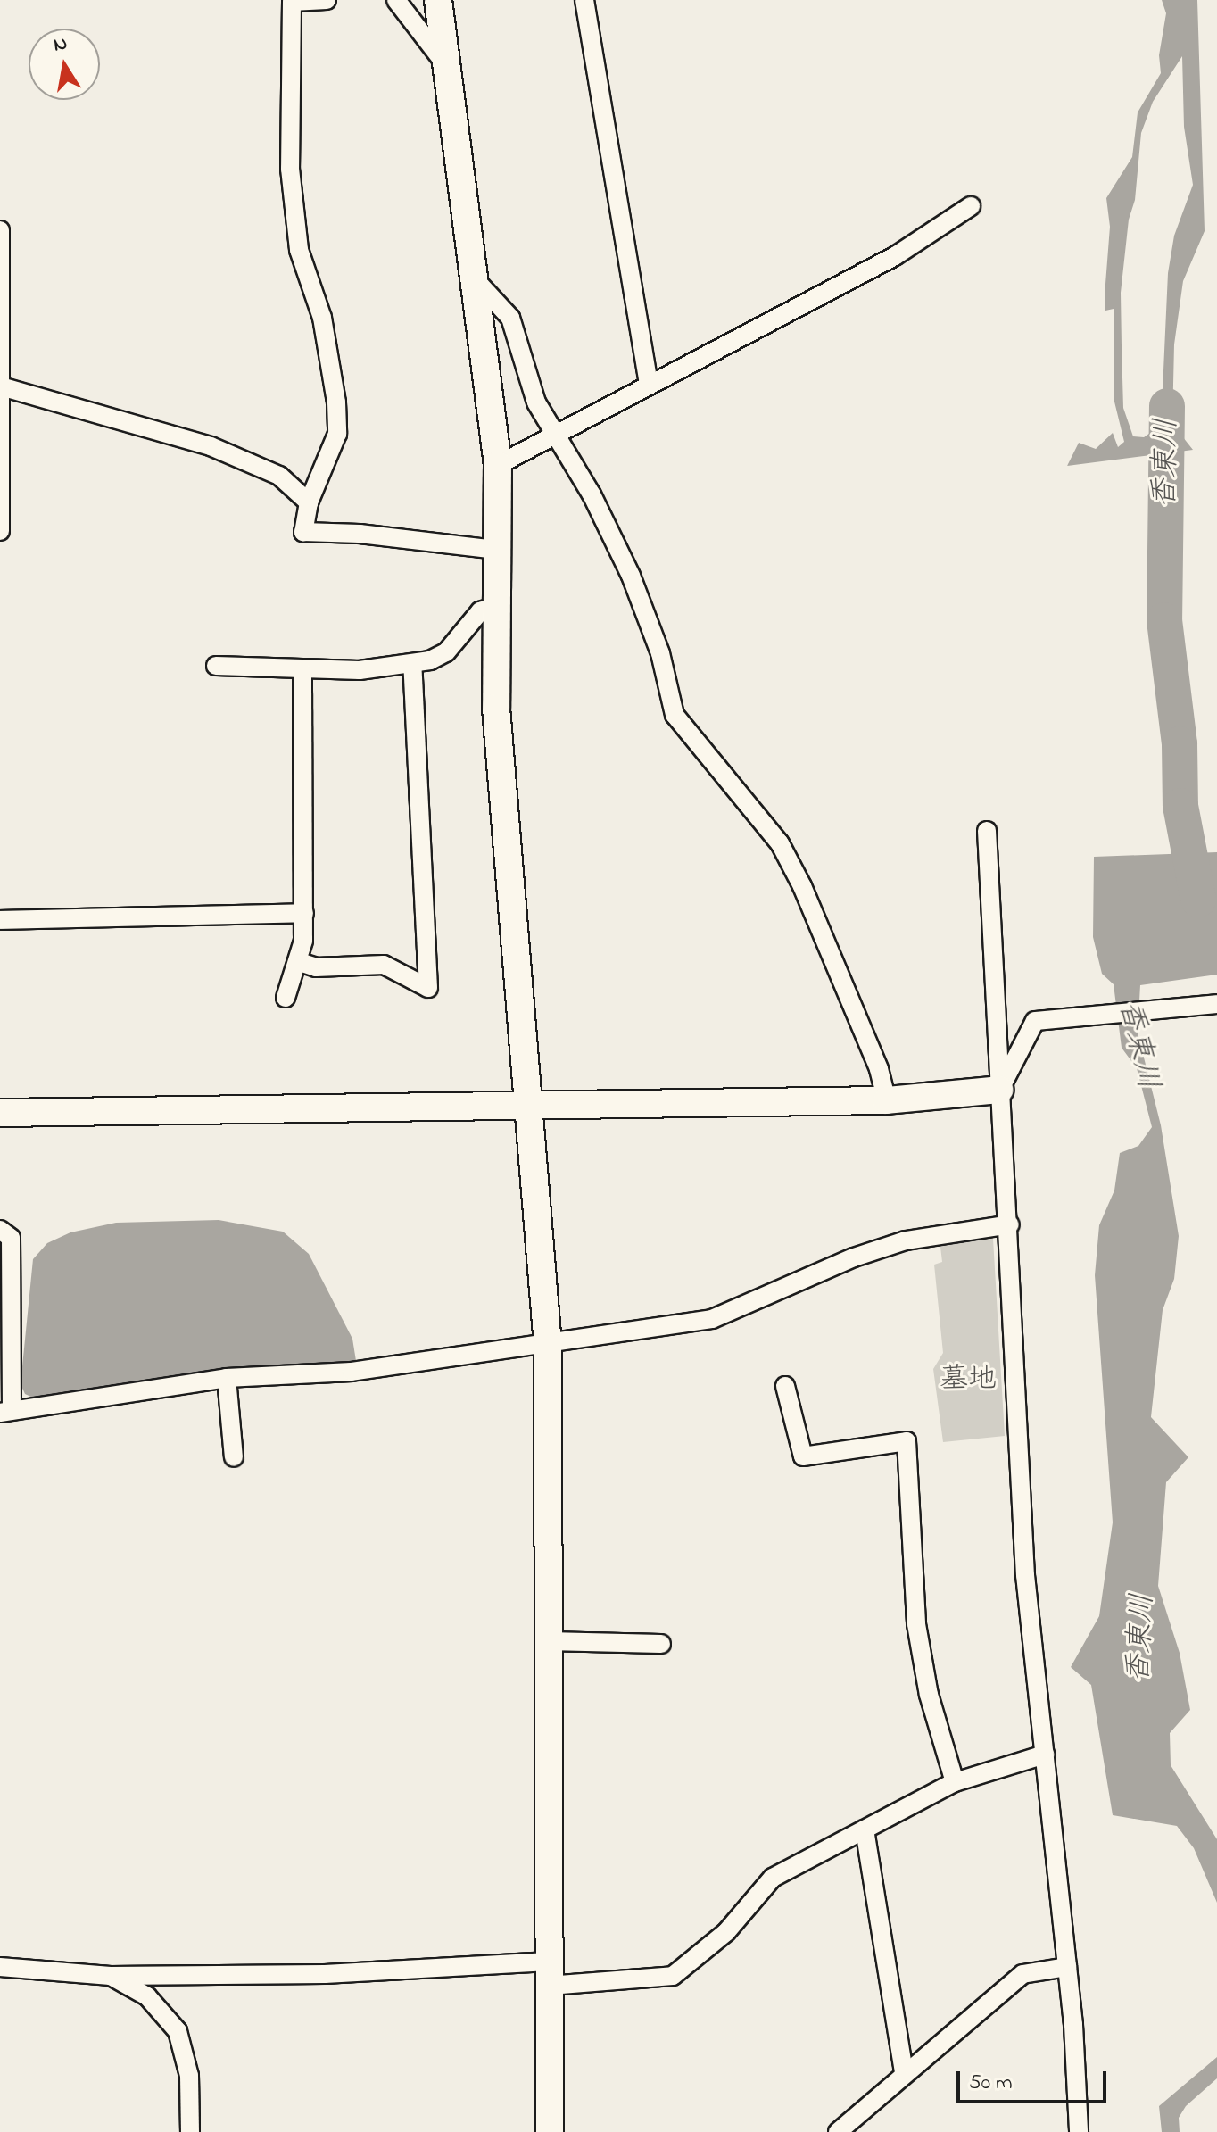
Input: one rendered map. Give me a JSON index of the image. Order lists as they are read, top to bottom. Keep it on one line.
{"water":["香東川"],"parks":["墓地"],"scale_bar":"50 m","north":"top"}
